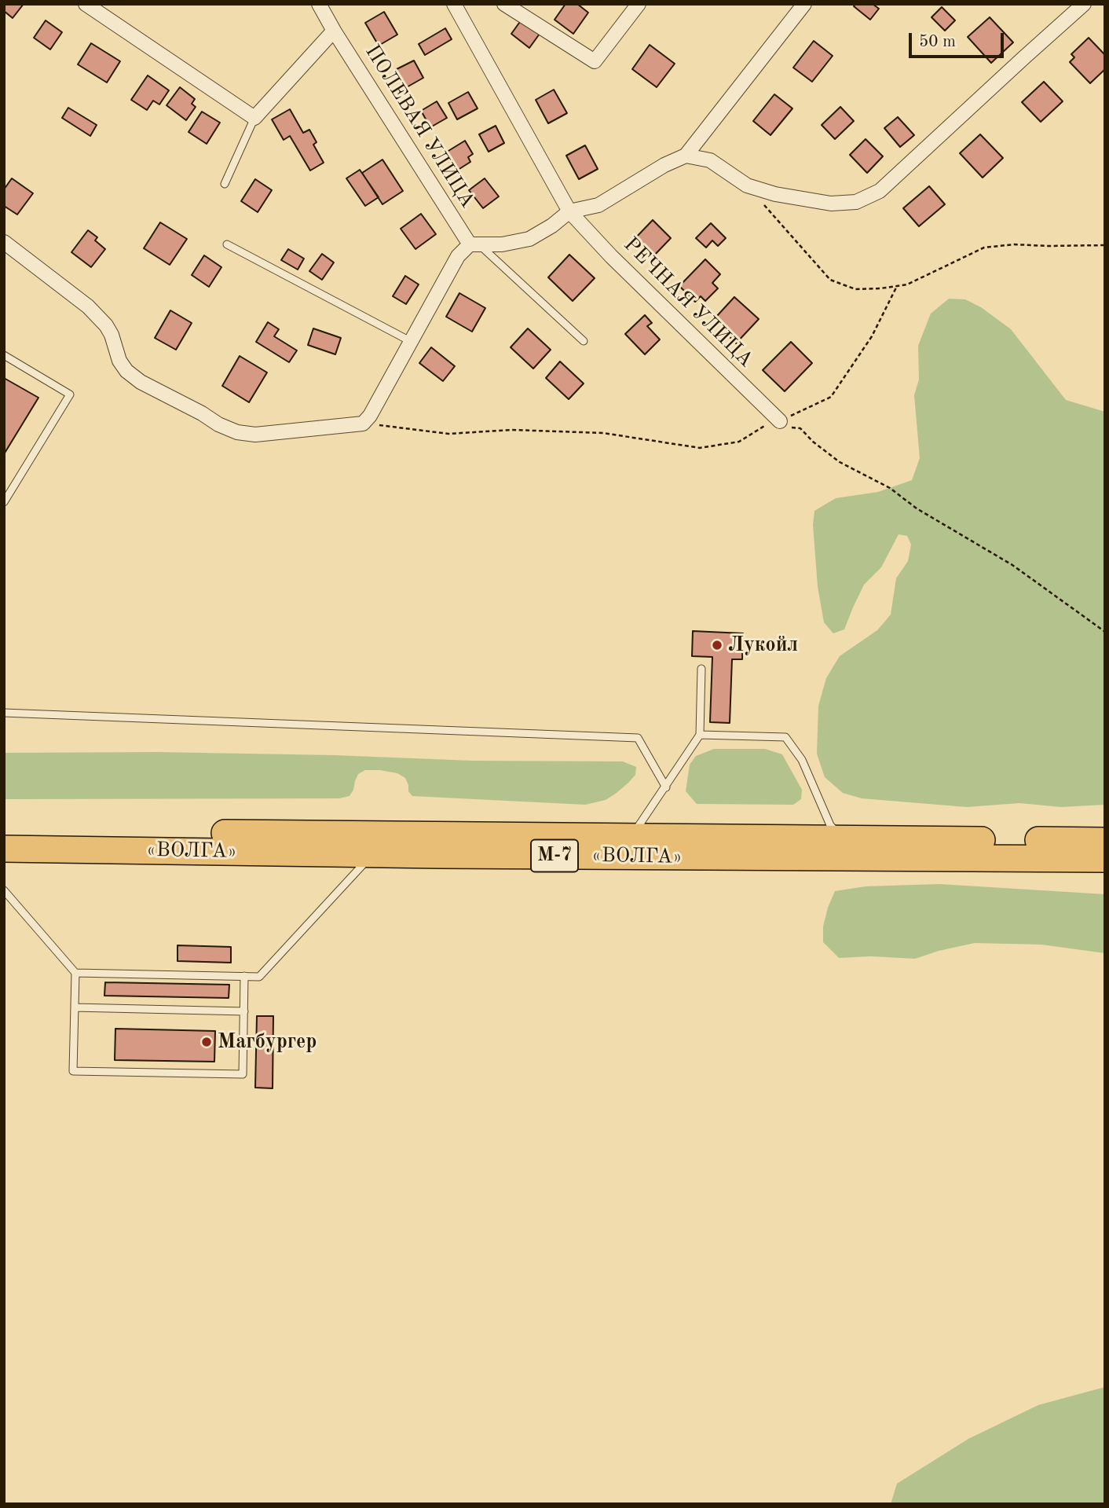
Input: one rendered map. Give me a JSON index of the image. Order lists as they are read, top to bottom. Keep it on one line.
{"streets":{"highway":["«ВОЛГА»","М-7"],"street":["ПОЛЕВАЯ УЛИЦА","РЕЧНАЯ УЛИЦА"]},"places":["Лукойл","Магбургер"],"scale_bar":"50 m"}
